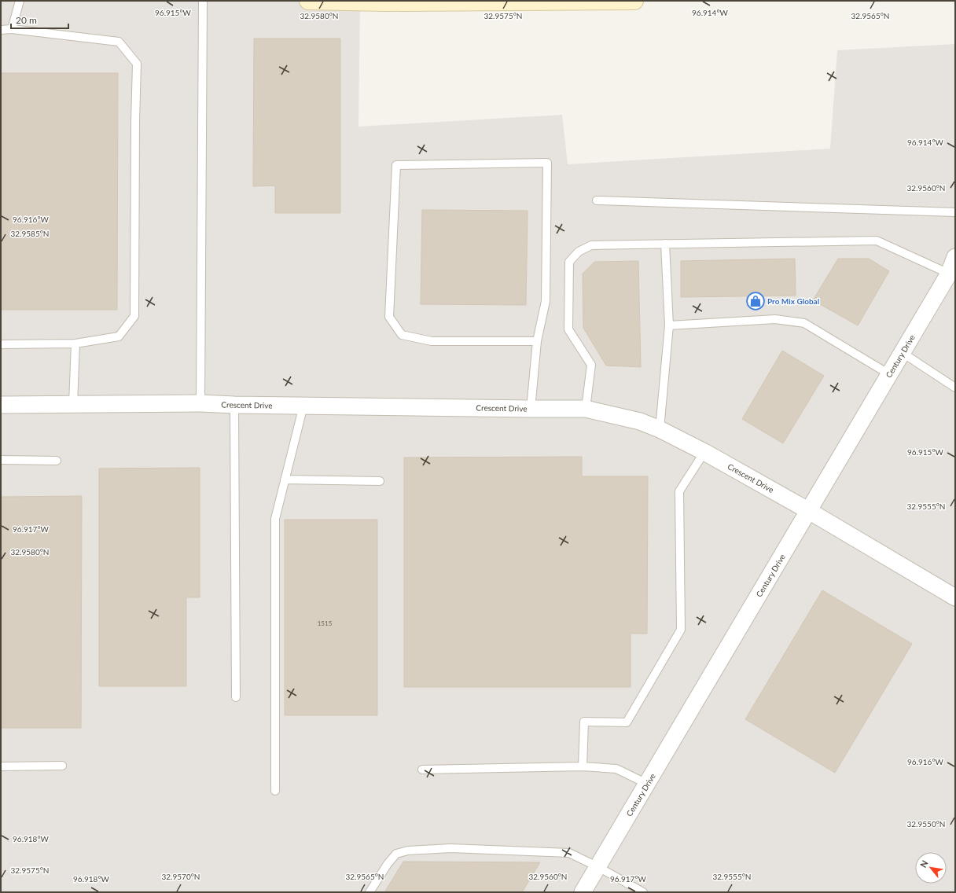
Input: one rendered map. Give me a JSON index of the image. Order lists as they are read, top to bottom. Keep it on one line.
{"streets":{"street":["Century Drive","Crescent Drive"]},"crossings":[["Century Drive","Crescent Drive"]],"places":{"shop":["Pro Mix Global"]},"house_numbers":["1515"],"scale_bar":"20 m","north":"top left","coordinates":["96.915°W","96.914°W","32.9580°N","32.9565°N","32.9575°N","32.9560°N","96.916°W","32.9585°N","32.9555°N","96.917°W","32.9550°N","96.918°W","32.9570°N"]}
